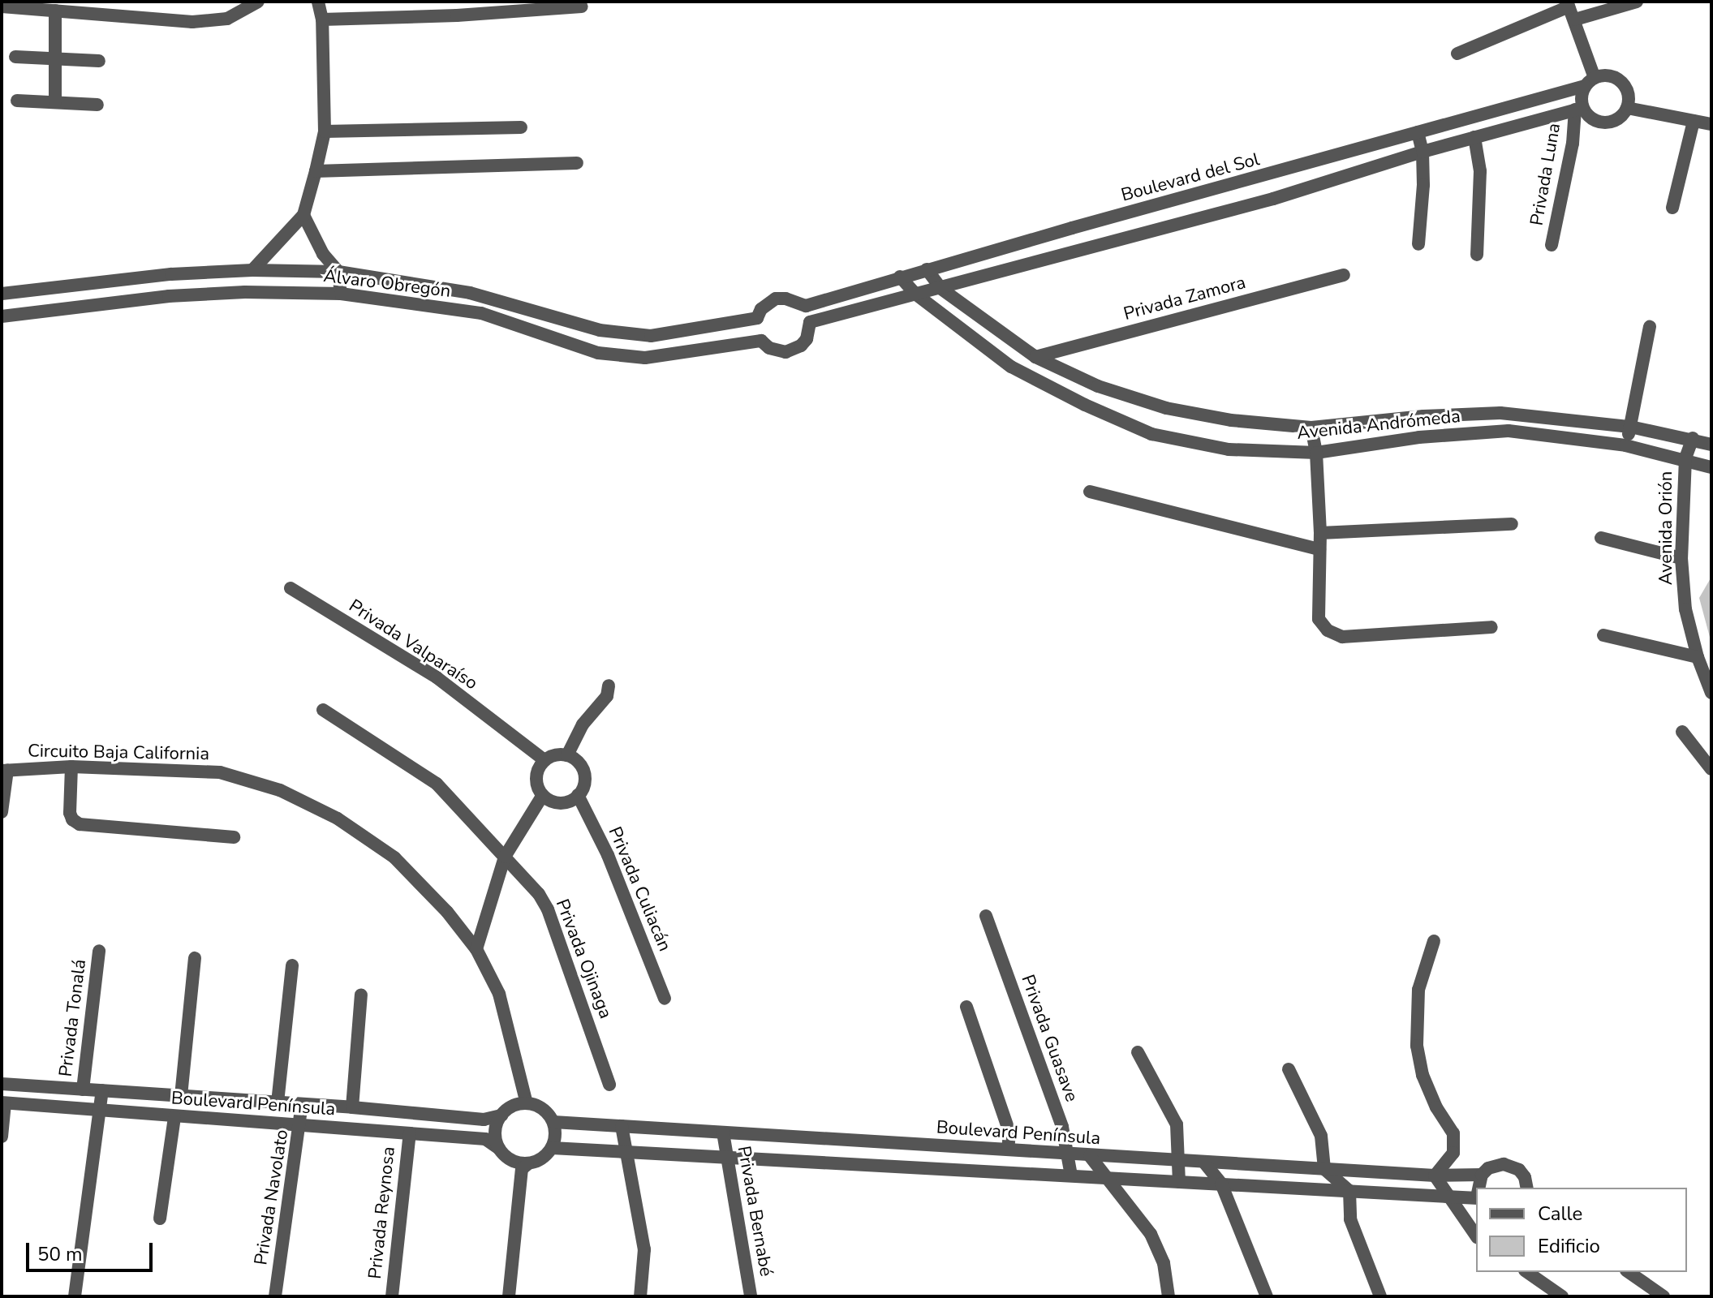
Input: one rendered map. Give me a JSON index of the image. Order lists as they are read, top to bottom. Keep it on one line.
{"streets":{"street":["Privada Luna","Boulevard del Sol","Álvaro Obregón","Privada Zamora","Avenida Andrómeda","Avenida Orión","Privada Valparaíso","Circuito Baja California","Privada Culiacán","Privada Ojinaga","Privada Tonalá","Privada Guasave","Boulevard Península","Privada Navolato","Privada Bernabé","Privada Reynosa"]},"crossings":[["Privada Luna","Boulevard del Sol"],["Boulevard del Sol","Álvaro Obregón"],["Boulevard del Sol","Avenida Andrómeda"],["Álvaro Obregón","Avenida Andrómeda"],["Privada Zamora","Avenida Andrómeda"],["Avenida Andrómeda","Avenida Orión"],["Privada Valparaíso","Privada Culiacán"],["Circuito Baja California","Boulevard Península"],["Privada Tonalá","Boulevard Península"],["Privada Guasave","Boulevard Península"],["Boulevard Península","Privada Navolato"],["Boulevard Península","Privada Bernabé"],["Boulevard Península","Privada Reynosa"]],"legend":["Calle","Edificio"],"scale_bar":"50 m"}
